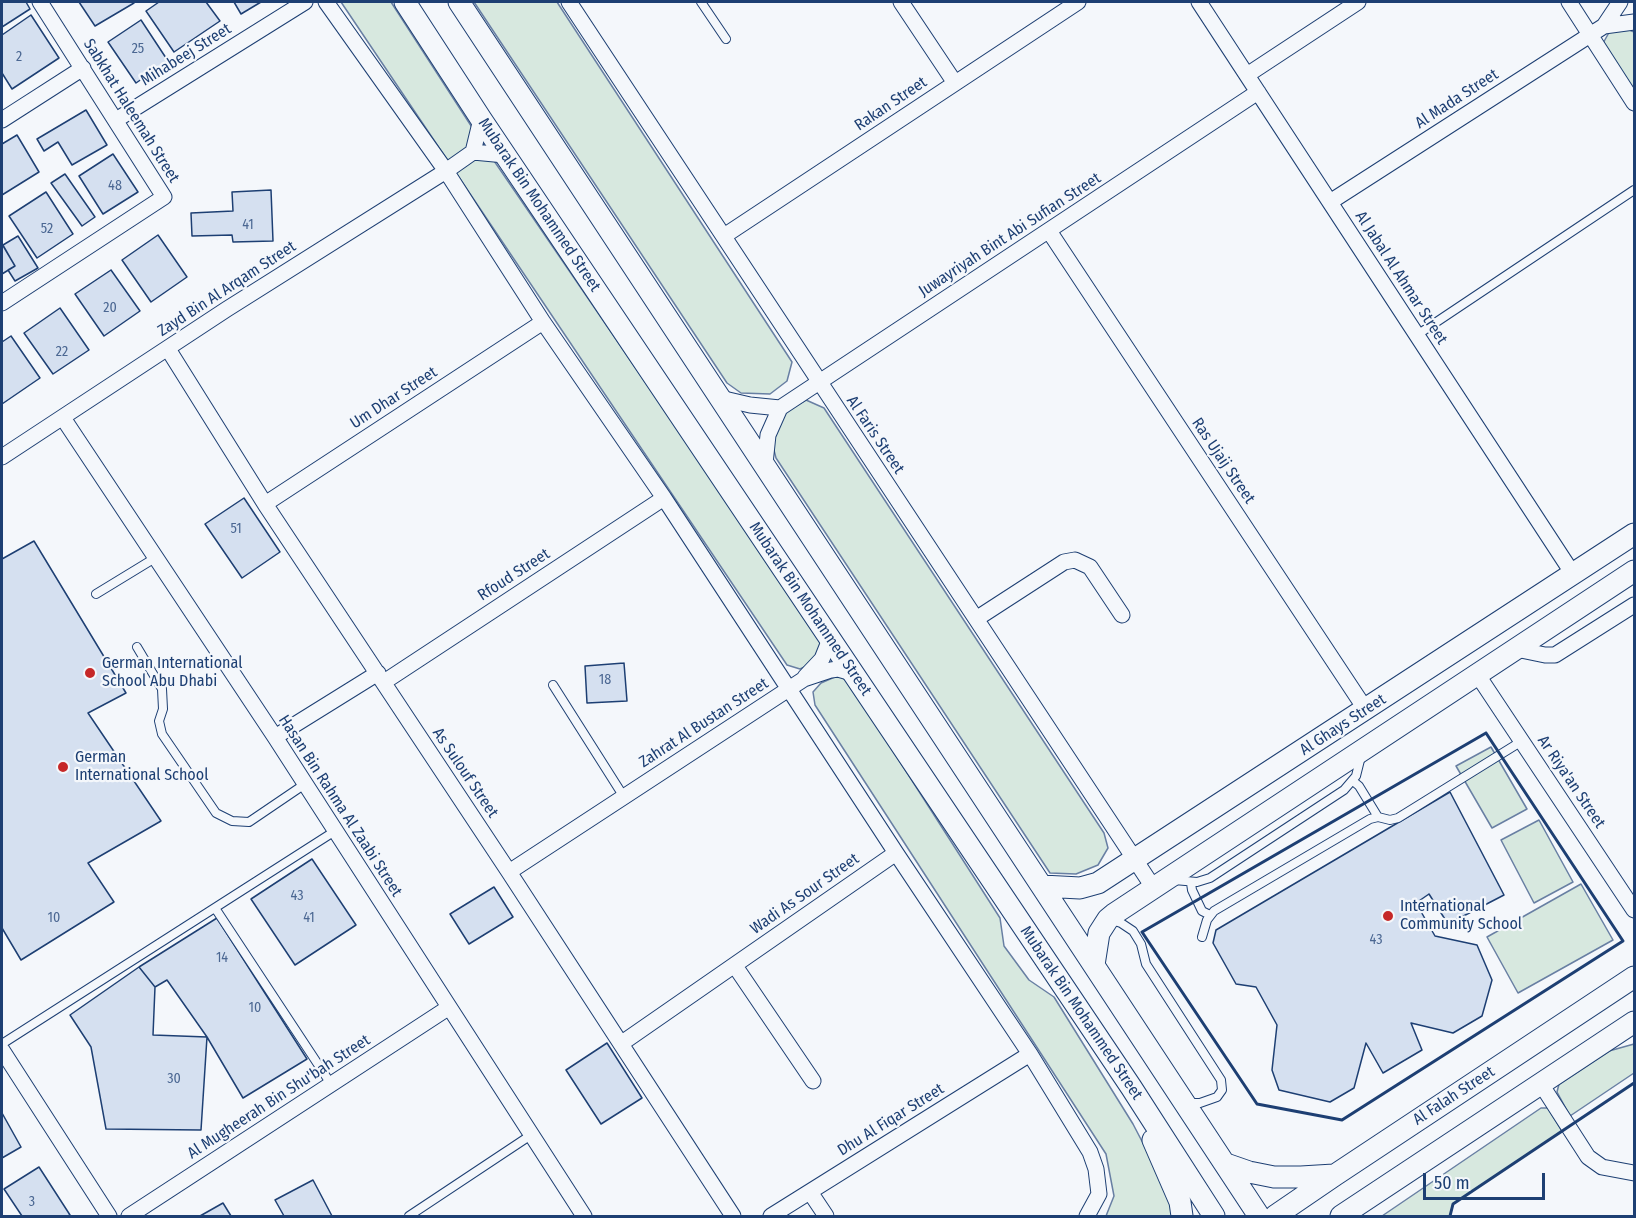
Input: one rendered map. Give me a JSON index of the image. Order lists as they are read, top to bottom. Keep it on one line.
{"streets":{"main road":["Mubarak Bin Mohammed Street","Al Ghays Street","Al Falah Street"],"street":["Mihabeej Street","Al Mada Street","Rakan Street","Sabkhat Haleemah Street","Juwayriyah Bint Abi Sufian Street","Al Jabal Al Ahmar Street","Zayd Bin Al Arqam Street","Um Dhar Street","Al Faris Street","Ras Ujaij Street","Rfoud Street","Zahrat Al Bustan Street","As Sulouf Street","Ar Riya'an Street","Hasan Bin Rahma Al Zaabi Street","Wadi As Sour Street","Al Mugheerah Bin Shu'bah Street","Dhu Al Fiqar Street"]},"crossings":[["Mihabeej Street","Sabkhat Haleemah Street"],["Al Mada Street","Al Jabal Al Ahmar Street"],["Rakan Street","Al Faris Street"],["Mubarak Bin Mohammed Street","Zahrat Al Bustan Street"],["Juwayriyah Bint Abi Sufian Street","Al Jabal Al Ahmar Street"],["Juwayriyah Bint Abi Sufian Street","Al Faris Street"],["Juwayriyah Bint Abi Sufian Street","Ras Ujaij Street"],["Al Jabal Al Ahmar Street","Al Ghays Street"],["Zayd Bin Al Arqam Street","As Sulouf Street"],["Zayd Bin Al Arqam Street","Hasan Bin Rahma Al Zaabi Street"],["Um Dhar Street","As Sulouf Street"],["Al Faris Street","Al Ghays Street"],["Ras Ujaij Street","Al Ghays Street"],["Rfoud Street","As Sulouf Street"],["Rfoud Street","Hasan Bin Rahma Al Zaabi Street"],["Zahrat Al Bustan Street","As Sulouf Street"],["Al Ghays Street","Ar Riya'an Street"],["As Sulouf Street","Wadi As Sour Street"],["Hasan Bin Rahma Al Zaabi Street","Al Mugheerah Bin Shu'bah Street"]],"places":["German International School Abu Dhabi","German International School","International Community School"],"house_numbers":["25","2","48","41","52","20","22","51","18","43","10","41","43","14","10","30","3"],"scale_bar":"50 m"}
